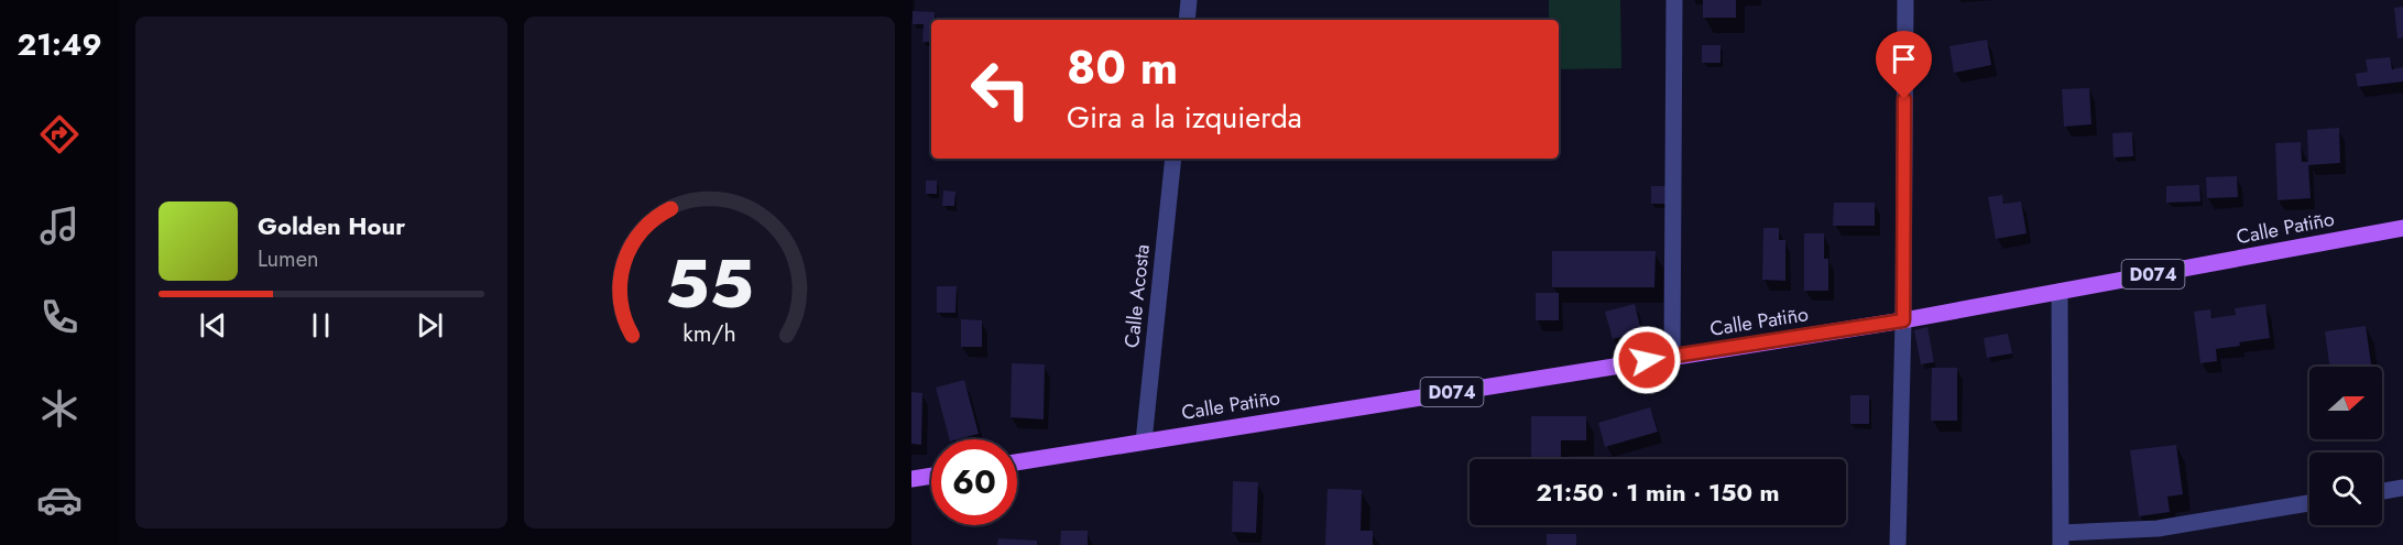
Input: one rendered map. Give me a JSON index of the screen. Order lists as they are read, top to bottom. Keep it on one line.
{"streets":{"main road":["Calle Patiño","D074"],"street":["Calle Acosta"]},"crossings":[["Calle Patiño","Calle Acosta"]],"north":"right","page":{"tabs":"21:49","turn":["80 m","Gira a la izquierda"],"song":["Golden Hour","Lumen"],"limit":"60","trip":"21:50 · 1 min · 150 m","gauge":["55","km/h"]}}
